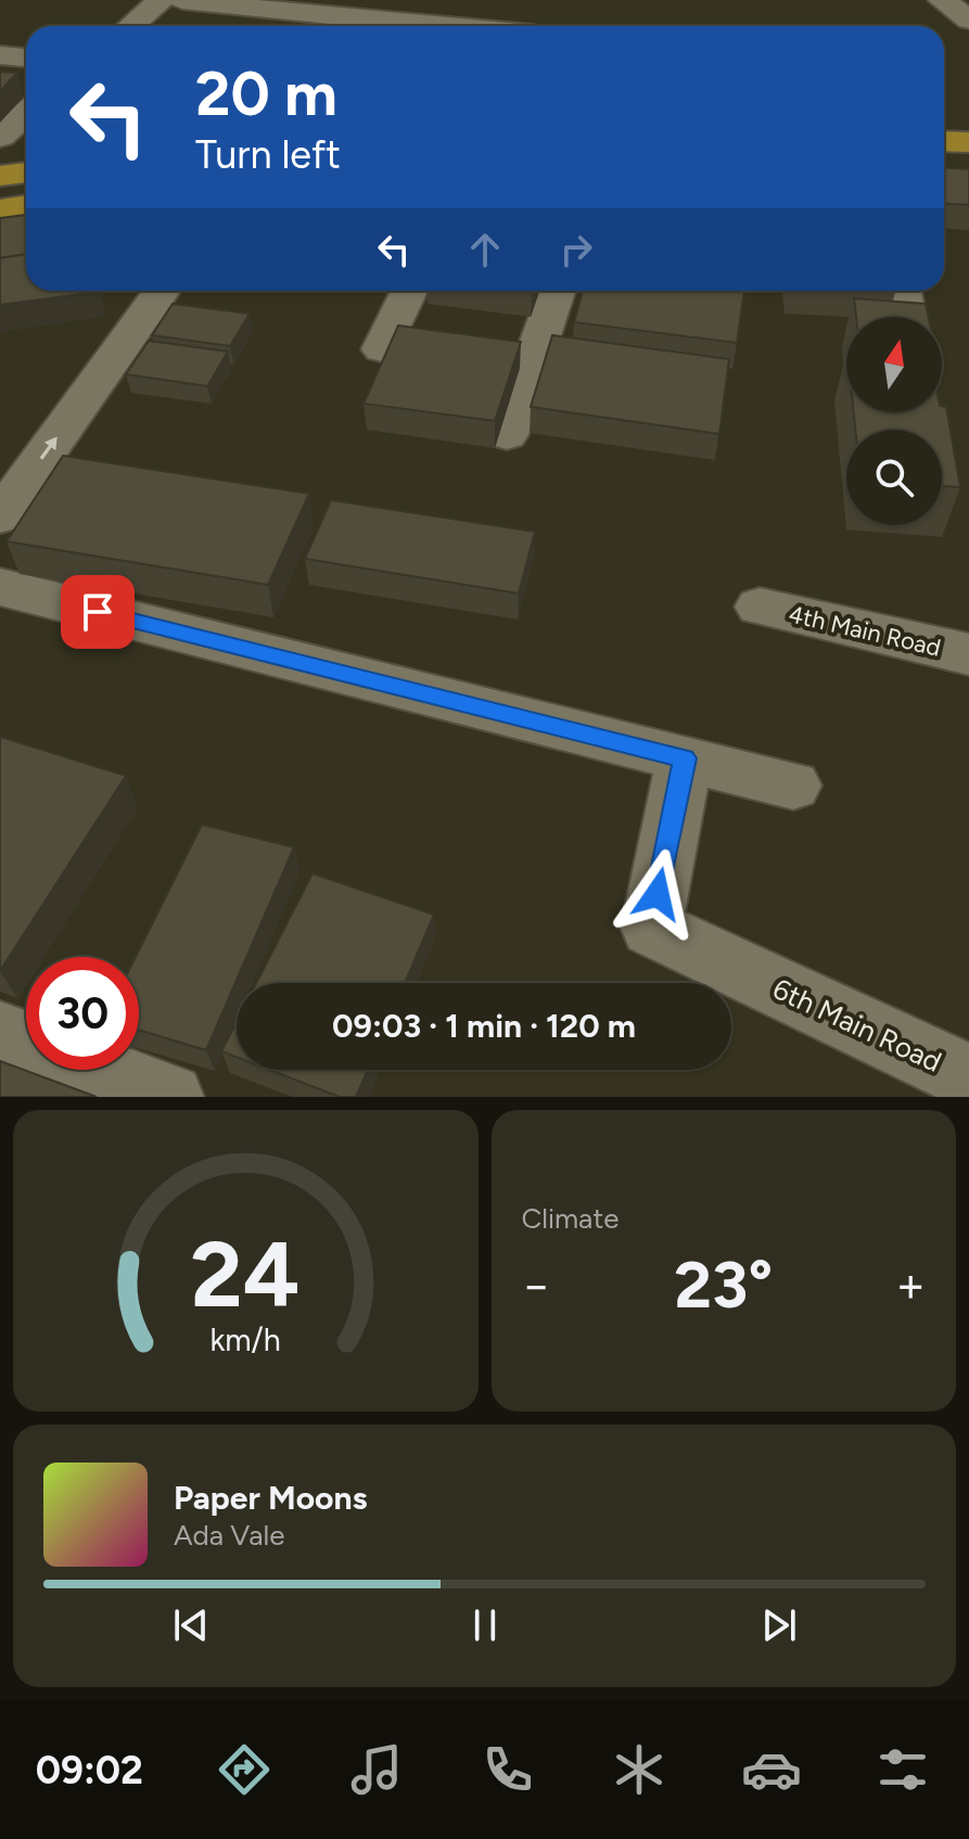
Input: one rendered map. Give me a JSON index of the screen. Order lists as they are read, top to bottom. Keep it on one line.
{"streets":{"street":["4th Main Road","6th Main Road"]},"north":"top","page":{"turn":["20 m","Turn left"],"limit":"30","trip":"09:03 · 1 min · 120 m","tile":"Climate","heat":["−","23°","+"],"song":["Paper Moons","Ada Vale"],"tabs":"09:02","gauge":["24","km/h"]}}
